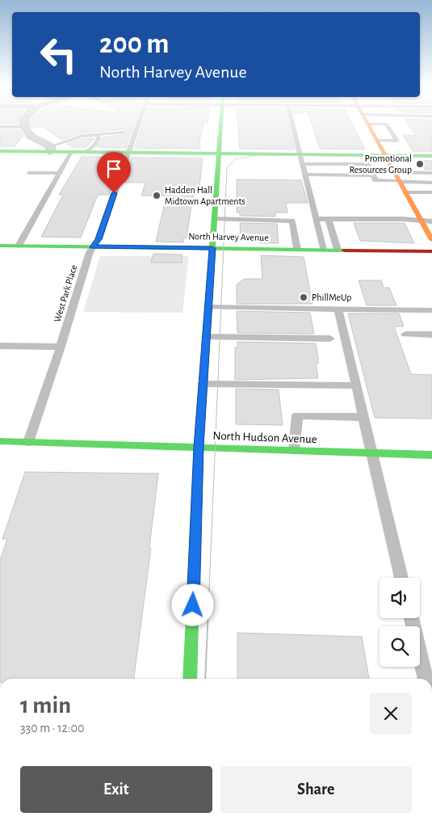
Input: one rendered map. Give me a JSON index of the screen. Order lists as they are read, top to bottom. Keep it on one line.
{"streets":{"street":["North Harvey Avenue","North Hudson Avenue"],"lane":["West Park Place"]},"crossings":[["North Harvey Avenue","West Park Place"],["West Park Place","North Hudson Avenue"]],"places":["Promotional Resources Group","Hadden Hall Midtown Apartments","PhillMeUp"],"page":{"turn":["200 m","North Harvey Avenue"],"heading":["1 min","330 m · 12:00"],"buttons":["Exit","Share"]}}
